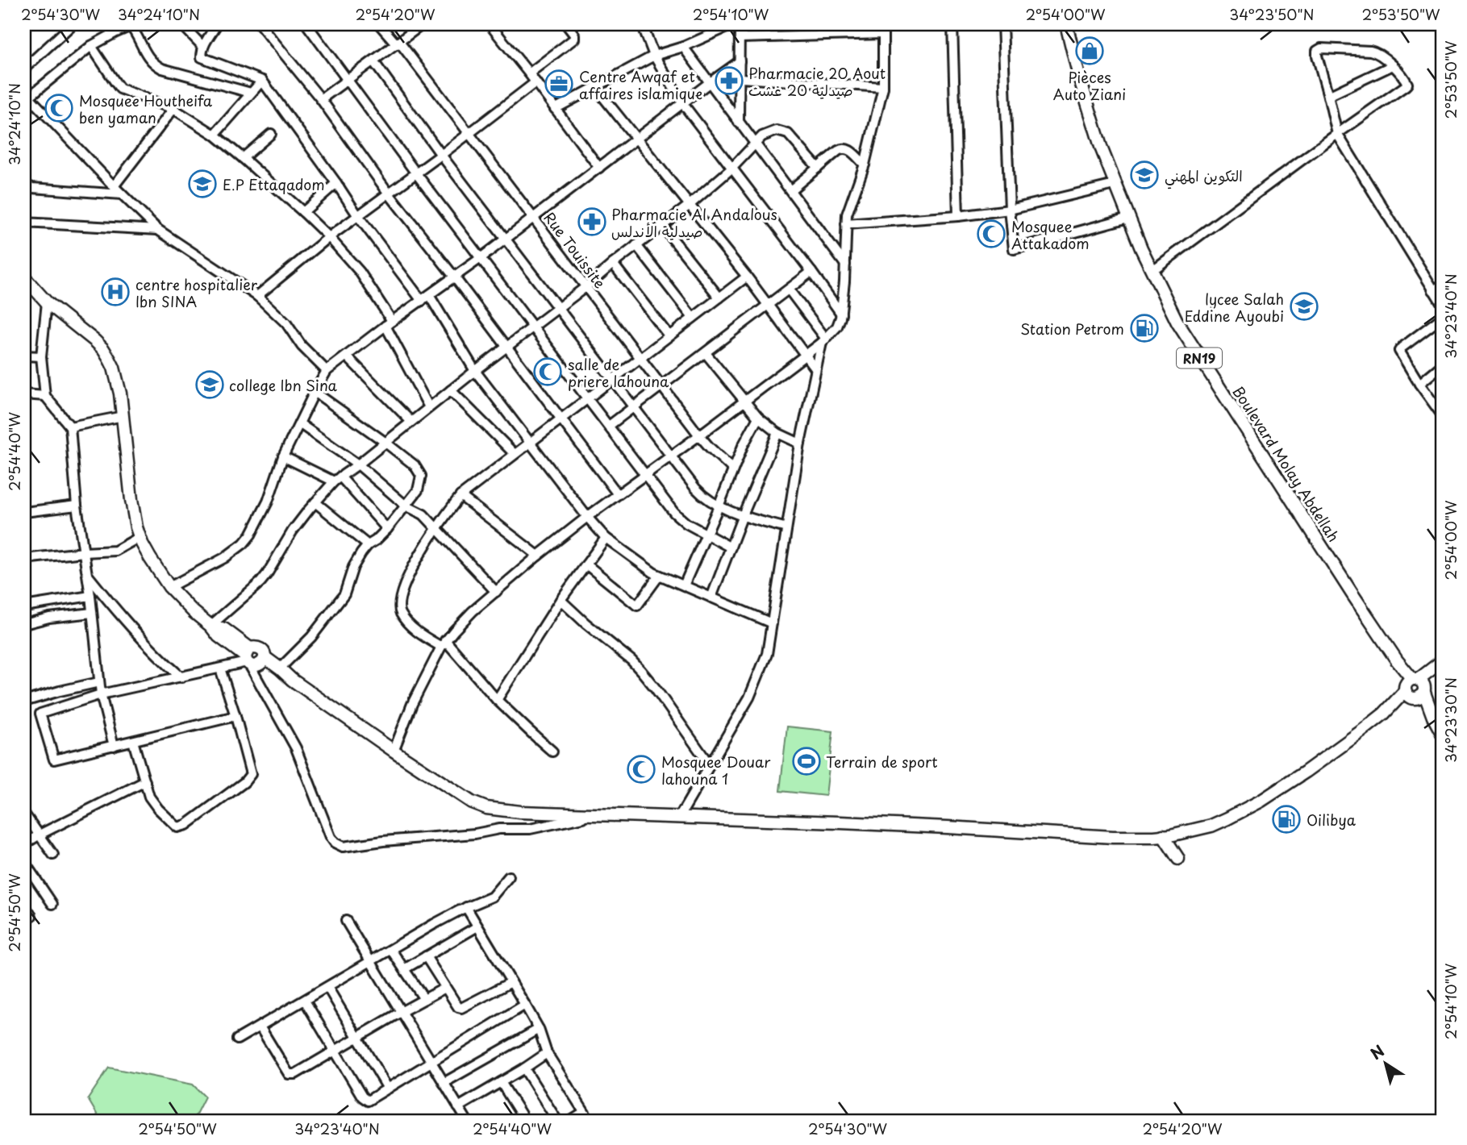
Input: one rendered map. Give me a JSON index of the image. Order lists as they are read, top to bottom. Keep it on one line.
{"streets":{"main road":["RN19","Boulevard Molay Abdellah"],"street":["Rue Touissite"]},"crossings":[["RN19","Boulevard Molay Abdellah"]],"places":{"shop":["Pièces Auto Ziani"],"pharmacy":["Pharmacie 20 Aout صيدلية 20 غشت","Pharmacie Al Andalous صيدلية الأندلس"],"office":["Centre Awqaf et affaires islamique"],"mosque":["Mosquee Houtheifa ben yaman","Mosquee Attakadom","salle de priere lahouna","Mosquee Douar lahouna 1"],"school or university":["التكوين المهني","E.P Ettaqadom","lycee Salah Eddine Ayoubi","college Ibn Sina"],"hospital":["centre hospitalier Ibn SINA"],"fuel station":["Station Petrom","Oilibya"],"sports":["Terrain de sport"]},"north":"top left","coordinates":["2°54'30\"W","34°24'10\"N","2°54'20\"W","2°54'10\"W","2°54'00\"W","34°23'50\"N","2°53'50\"W","34°23'40\"N","2°54'40\"W","34°23'30\"N","2°54'50\"W"]}
